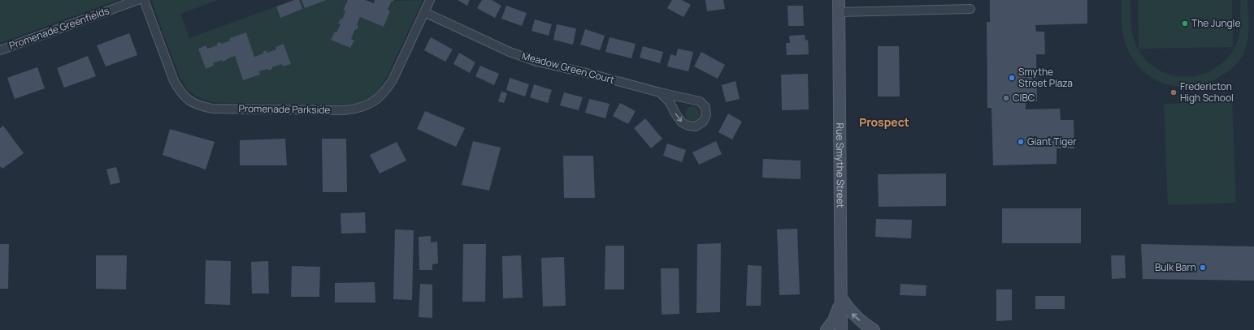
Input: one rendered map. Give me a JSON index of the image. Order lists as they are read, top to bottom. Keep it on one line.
{"streets":{"main road":["Rue Smythe Street"],"street":["Promenade Greenfields","Meadow Green Court","Promenade Parkside"]},"crossings":[["Meadow Green Court","Promenade Parkside"]],"districts":["Prospect"],"places":["The Jungle","Smythe Street Plaza","Fredericton High School","CIBC","Giant Tiger","Bulk Barn"]}
